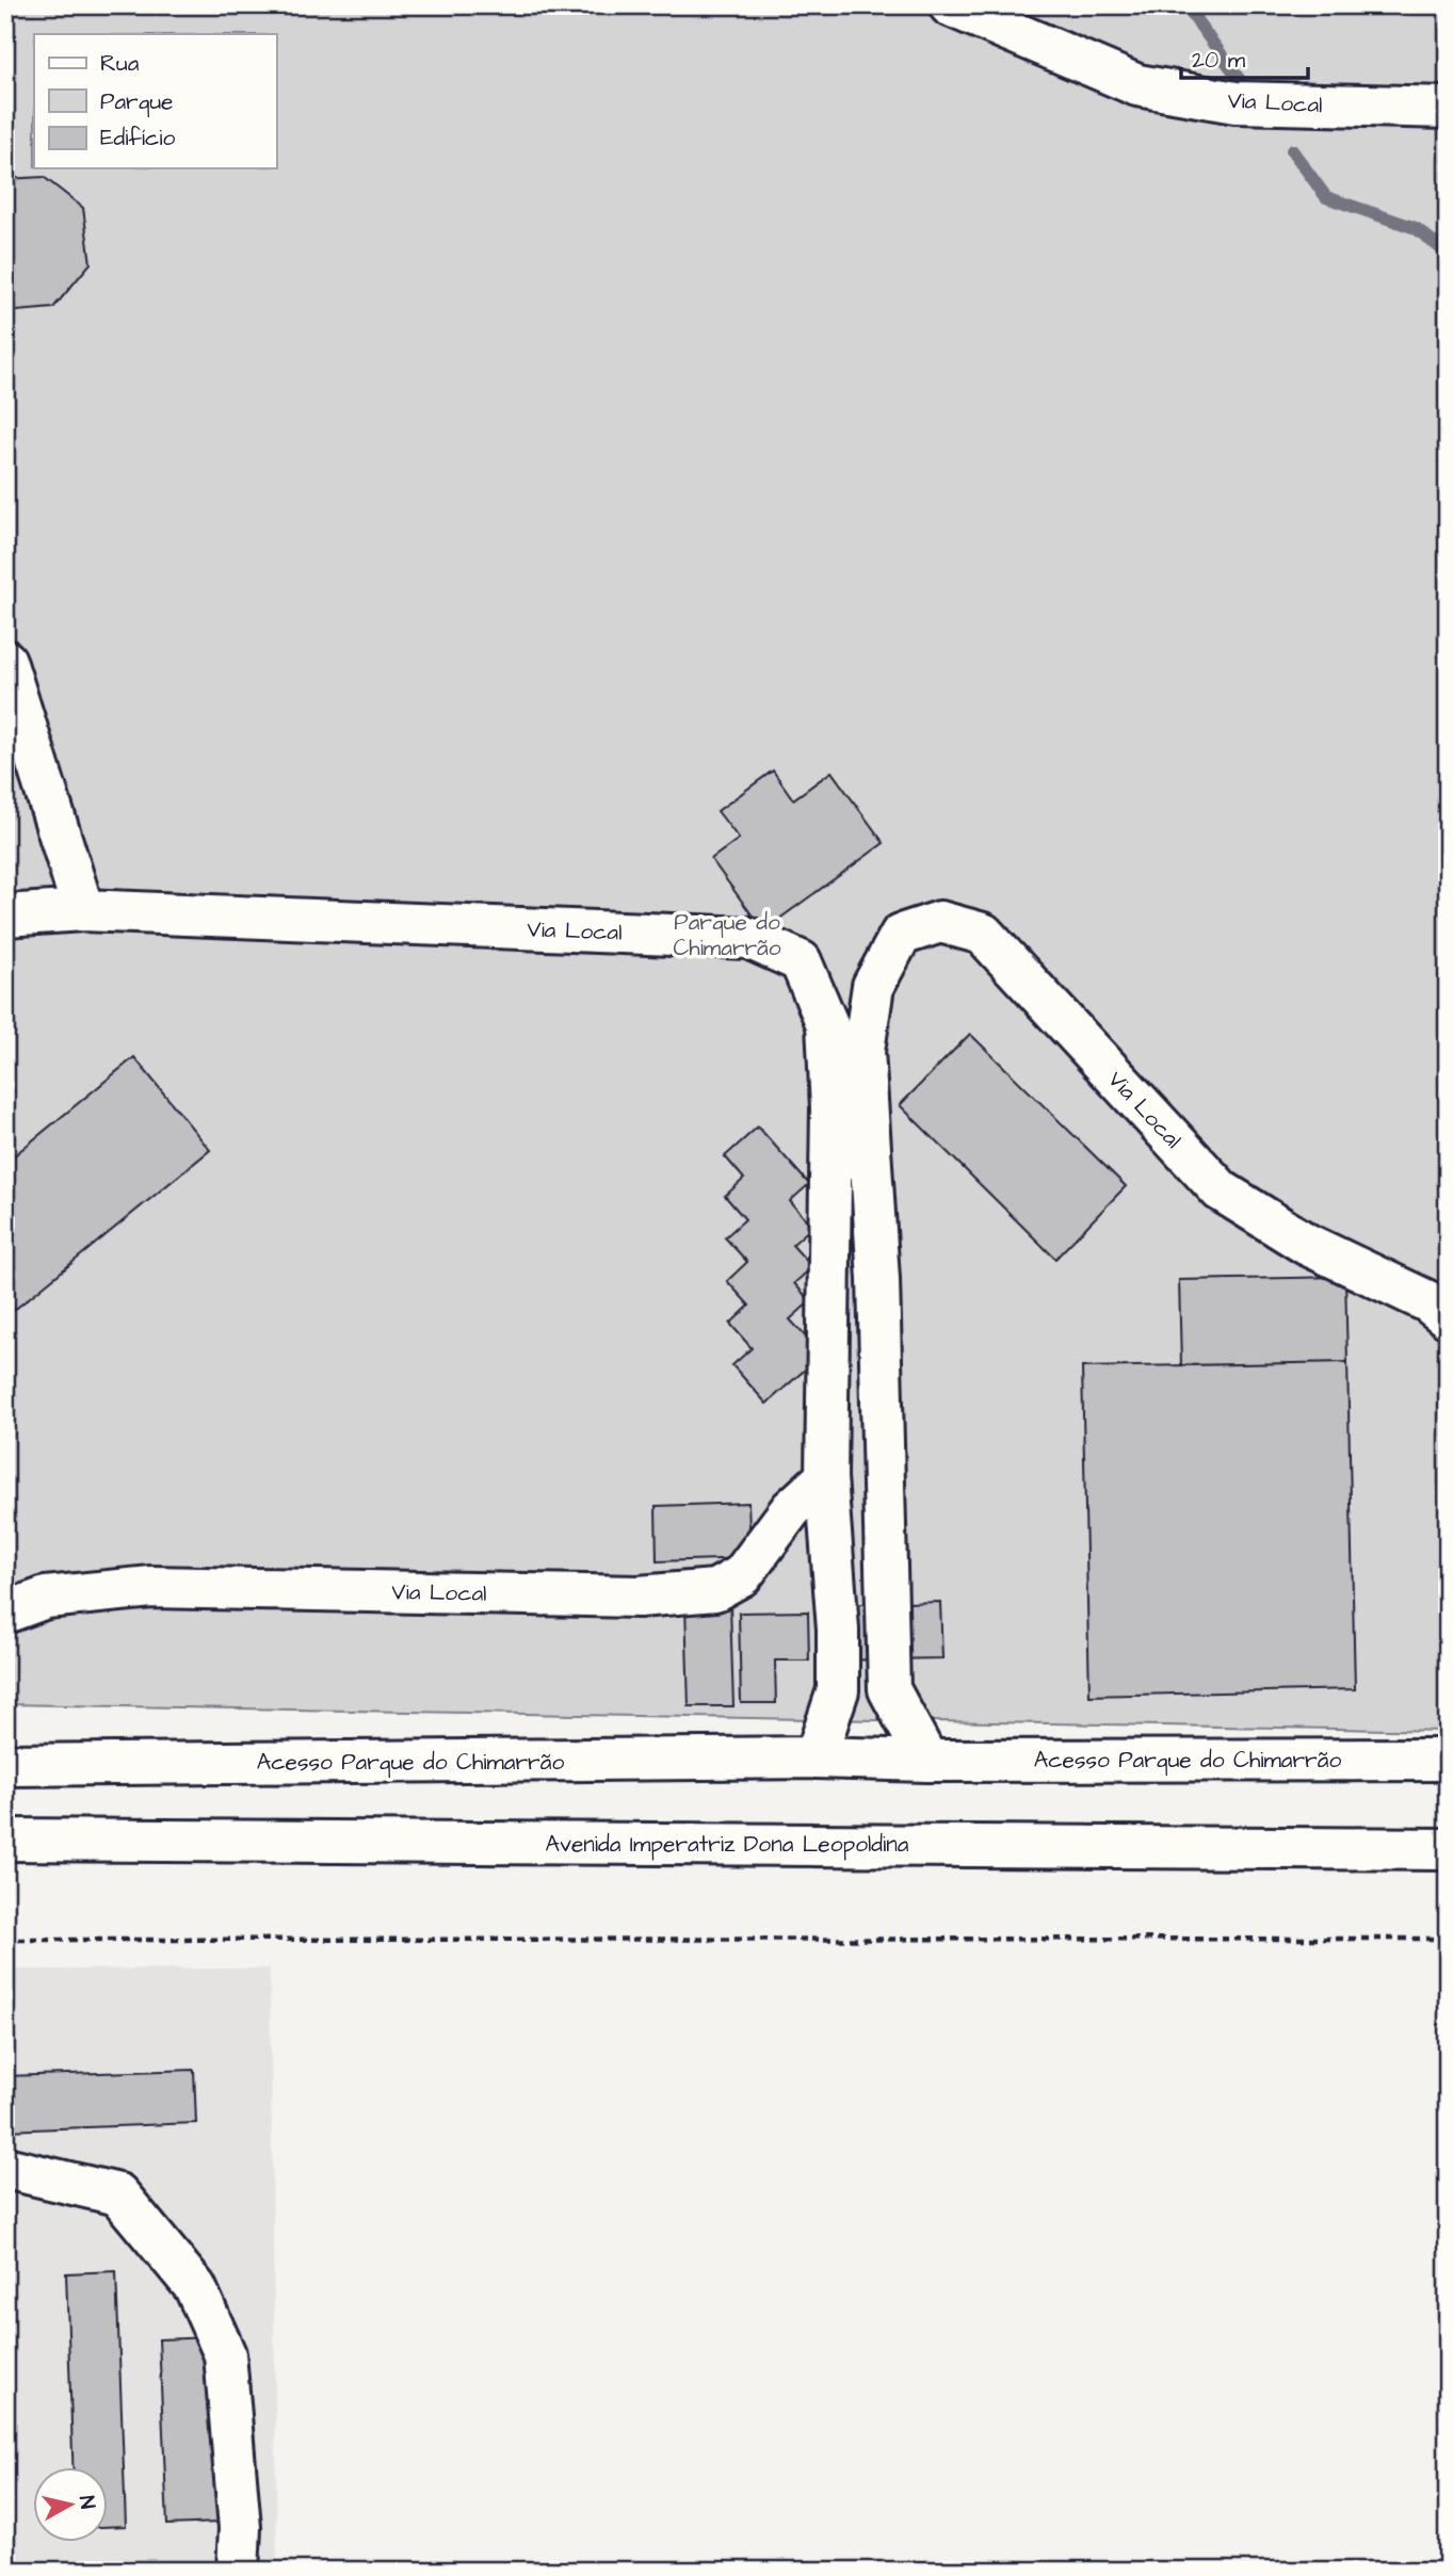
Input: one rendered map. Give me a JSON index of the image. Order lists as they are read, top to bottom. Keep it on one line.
{"streets":{"main road":["Via Local","Acesso Parque do Chimarrão","Avenida Imperatriz Dona Leopoldina"]},"parks":["Parque do Chimarrão"],"legend":["Rua","Parque","Edifício"],"scale_bar":"20 m","north":"right"}
